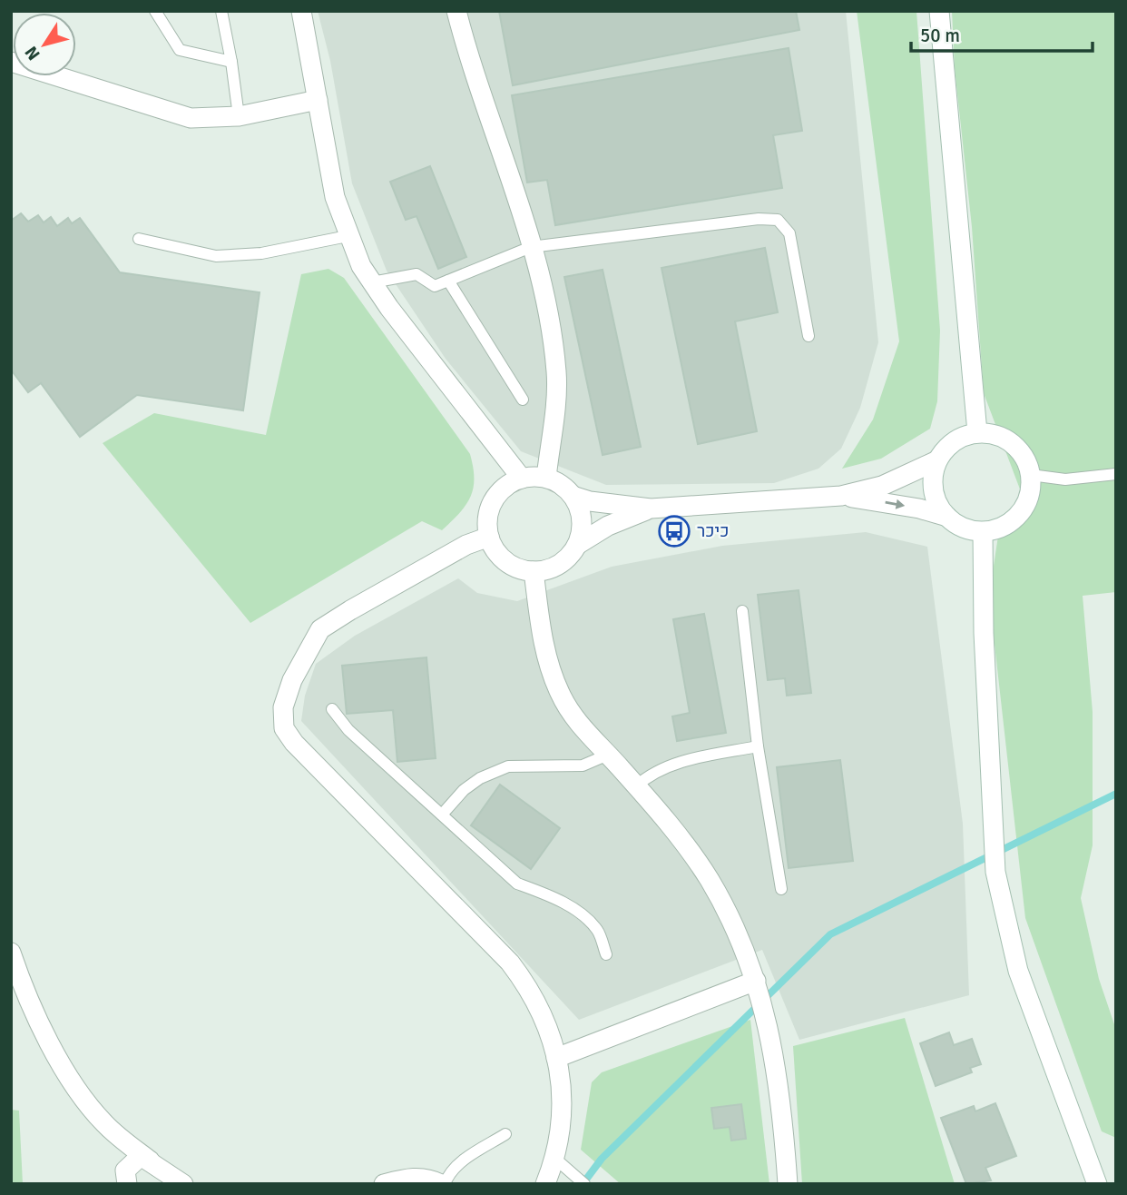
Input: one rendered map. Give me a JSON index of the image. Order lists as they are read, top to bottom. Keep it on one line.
{"places":{"bus stop":["כיכר"]},"scale_bar":"50 m","north":"bottom left"}
